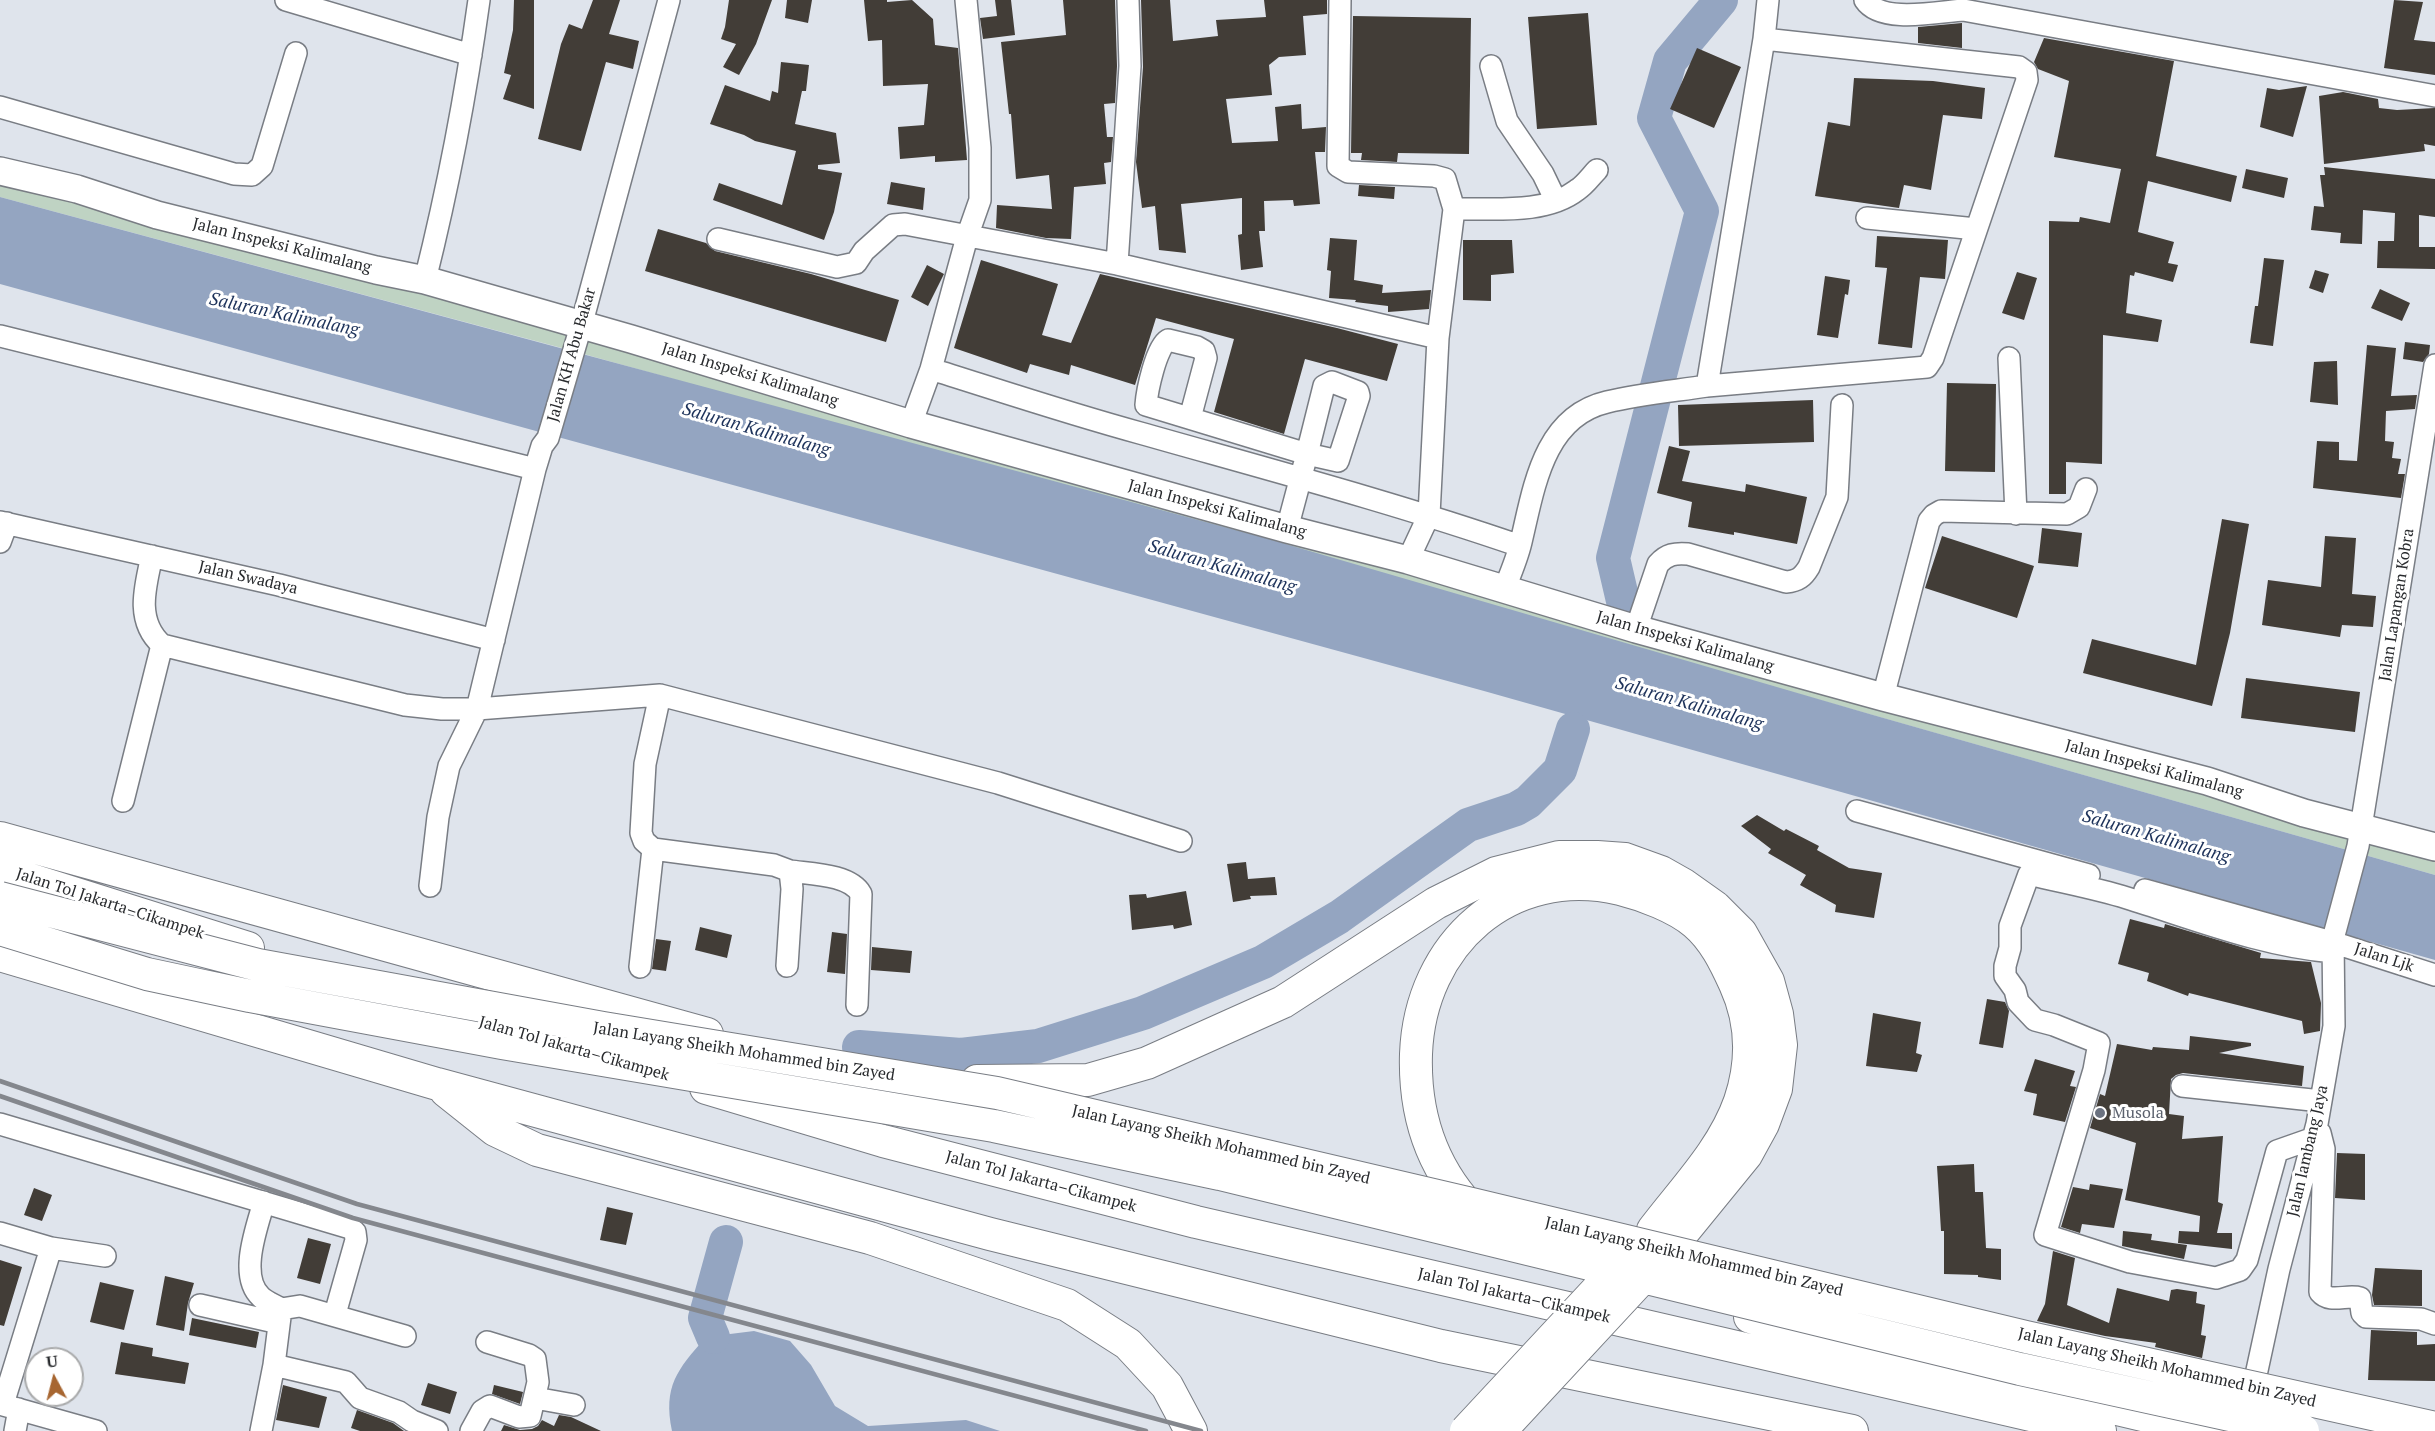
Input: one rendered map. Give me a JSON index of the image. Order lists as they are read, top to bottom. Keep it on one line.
{"streets":{"highway":["Jalan Tol Jakarta–Cikampek","Jalan Layang Sheikh Mohammed bin Zayed"],"main road":["Jalan Inspeksi Kalimalang"],"street":["Jalan KH Abu Bakar","Jalan Swadaya","Jalan Lapangan Kobra","Jalan Ljk","Jalan lambang Jaya"]},"crossings":[["Jalan Inspeksi Kalimalang","Jalan KH Abu Bakar"],["Jalan Inspeksi Kalimalang","Jalan Lapangan Kobra"],["Jalan KH Abu Bakar","Jalan Swadaya"],["Jalan Ljk","Jalan lambang Jaya"]],"water":["Saluran Kalimalang"],"places":["Musola"],"north":"top"}
